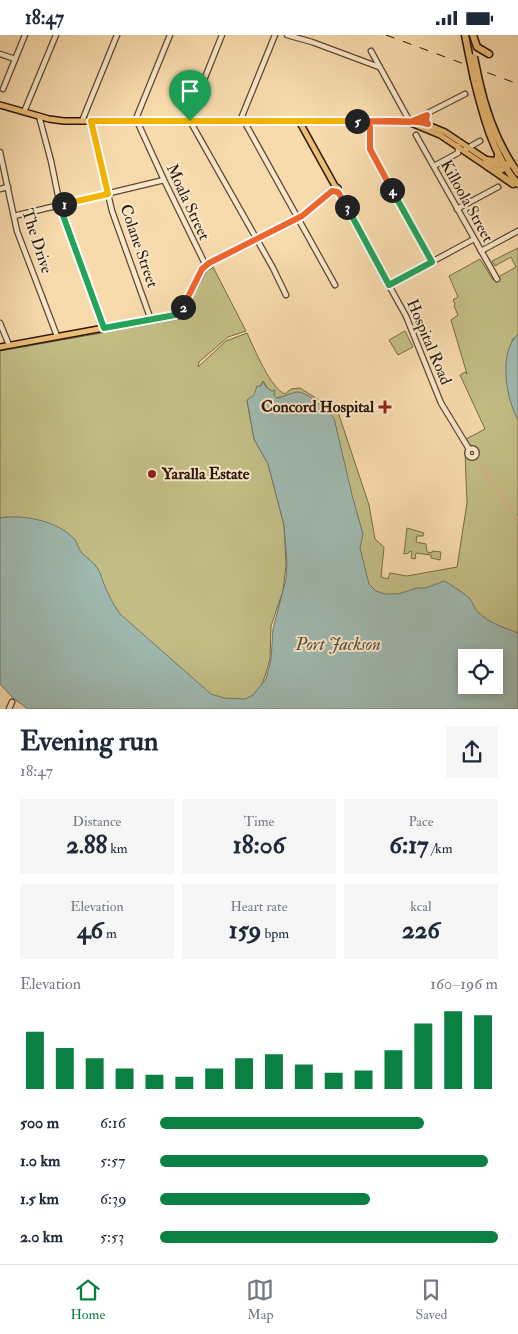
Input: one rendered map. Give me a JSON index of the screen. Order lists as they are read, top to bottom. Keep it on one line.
{"streets":{"main road":["Hospital Road"],"street":["Killoola Street","Moala Street","The Drive","Colane Street"]},"water":["Port Jackson"],"places":{"health":["Concord Hospital"],"other":["Yaralla Estate"]},"page":{"status":"18:47","pins":["5","4","1","3","2"],"heading":["Evening run","18:47"],"stats":[["Distance","2.88 km"],["Time","18:06"],["Pace","6:17 /km"],["Elevation","46 m"],["Heart rate","159 bpm"],["kcal","226"]],"chart":["Elevation","160–196 m"],"list":[{"name":"500 m","note":"6:16"},{"name":"1.0 km","note":"5:57"},{"name":"1.5 km","note":"6:39"},{"name":"2.0 km","note":"5:53"}],"tabs":["Home","Map","Saved"]}}
